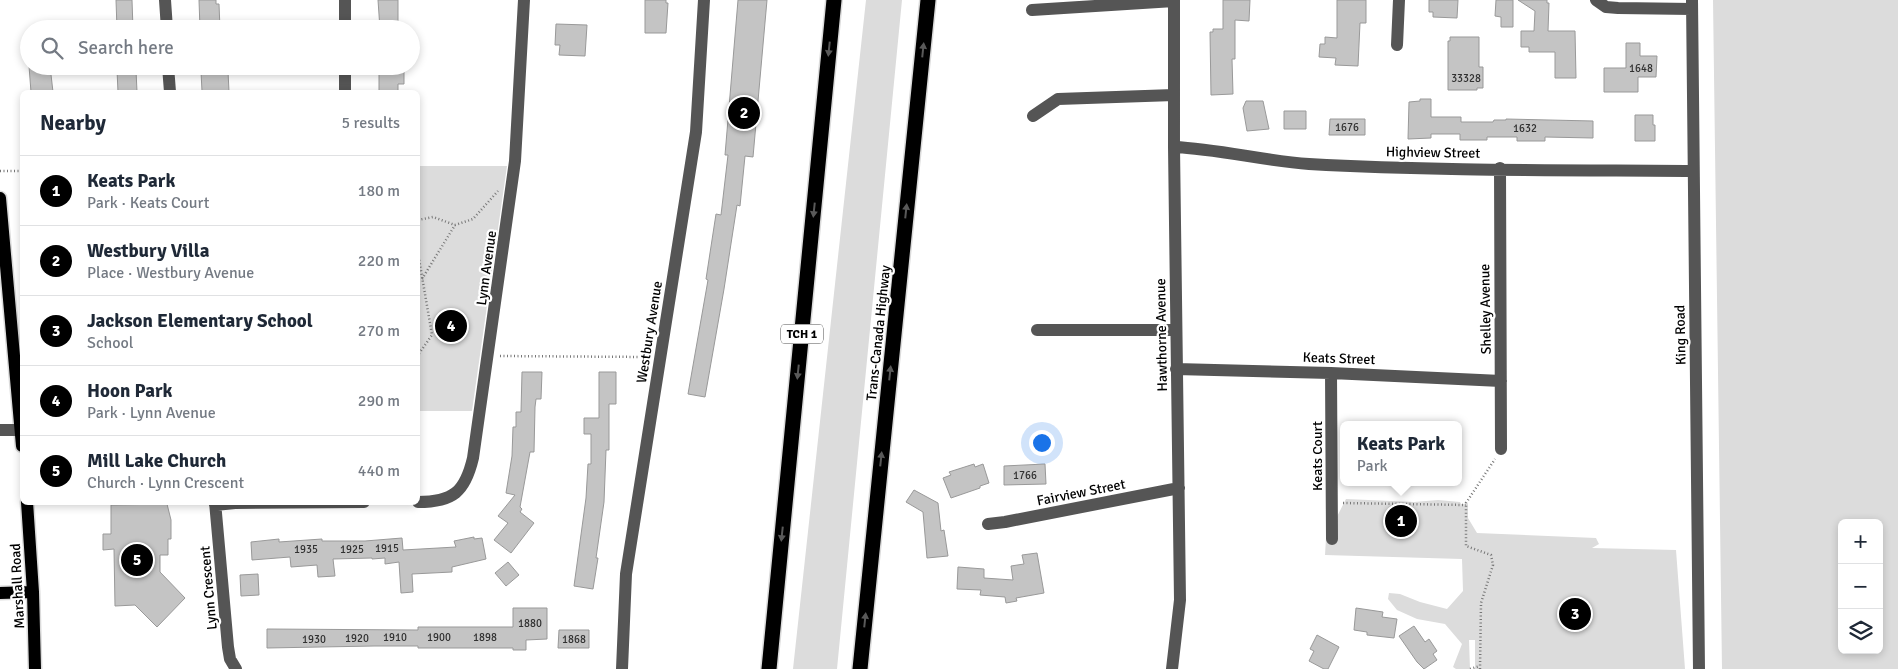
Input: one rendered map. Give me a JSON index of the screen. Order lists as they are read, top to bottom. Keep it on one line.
{"streets":{"highway":["Trans-Canada Highway","TCH 1"],"main road":["Marshall Road"],"street":["Highview Street","Lynn Avenue","Shelley Avenue","Westbury Avenue","Hawthorne Avenue","King Road","Keats Street","Keats Court","Fairview Street","Lynn Crescent"]},"crossings":[["Highview Street","Shelley Avenue"],["Highview Street","Hawthorne Avenue"],["Highview Street","King Road"],["Shelley Avenue","Keats Street"],["Hawthorne Avenue","Keats Street"],["Hawthorne Avenue","Fairview Street"],["Keats Street","Keats Court"]],"house_numbers":["1648","33328","1676","1632","1766","1915","1935","1925","1880","1910","1900","1898","1920","1930","1868"],"page":{"search":"Search here","heading":["Nearby","5 results"],"pins":["2","4","1","5","3"],"list":[{"mark":"1","name":"Keats Park","note":"Park · Keats Court","value":"180 m"},{"mark":"2","name":"Westbury Villa","note":"Place · Westbury Avenue","value":"220 m"},{"mark":"3","name":"Jackson Elementary School","note":"School","value":"270 m"},{"mark":"4","name":"Hoon Park","note":"Park · Lynn Avenue","value":"290 m"},{"mark":"5","name":"Mill Lake Church","note":"Church · Lynn Crescent","value":"440 m"}],"popup":["Keats Park","Park"],"map_buttons":["+","−"]}}
